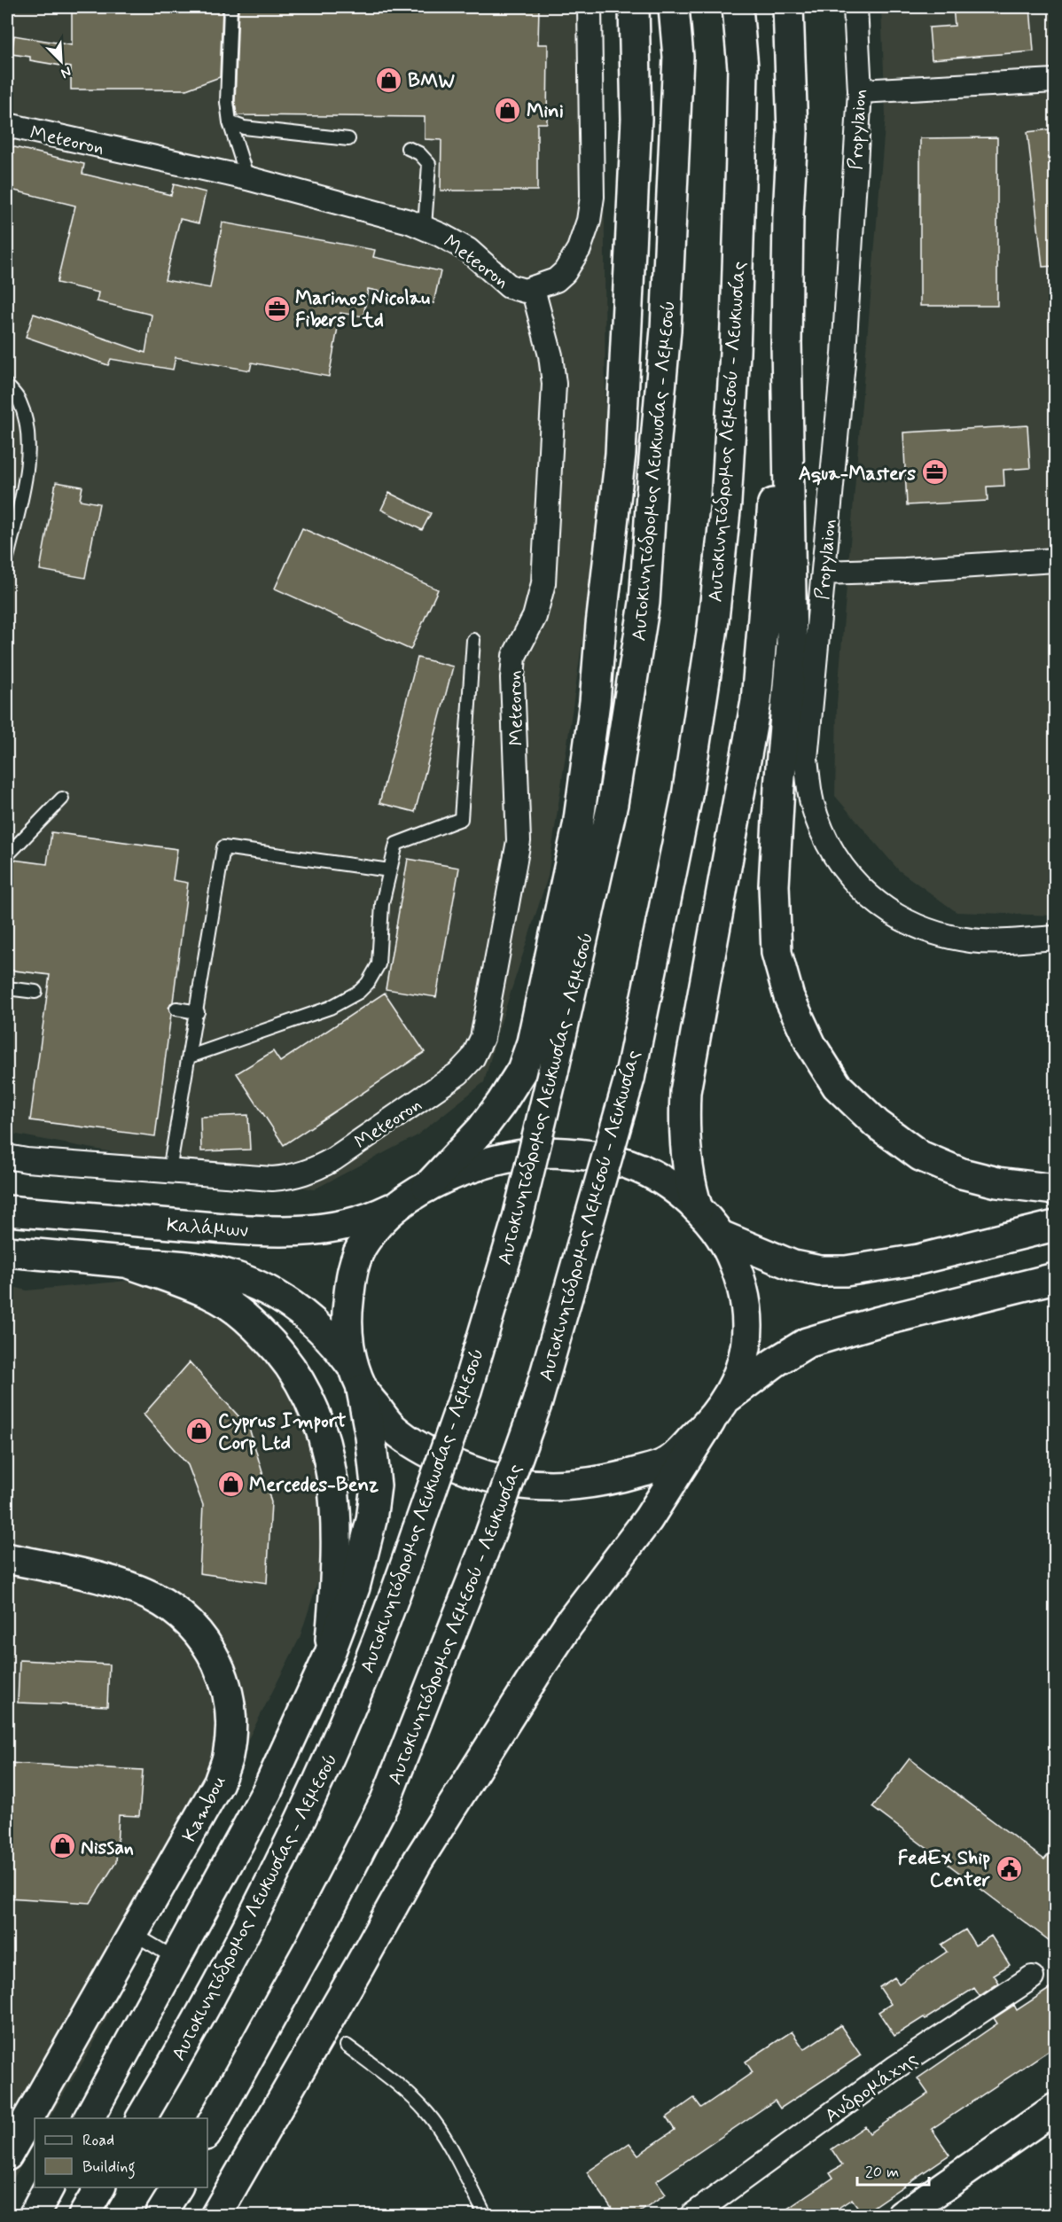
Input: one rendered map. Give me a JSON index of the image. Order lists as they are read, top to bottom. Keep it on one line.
{"streets":{"main road":["Αυτοκινητόδρομος Λεμεσού - Λευκωσίας","Αυτοκινητόδρομος Λευκωσίας - Λεμεσού","Καλάμων","Kambou"],"street":["Propylaion","Meteoron","Ανδρομάχης"]},"places":{"shop":["BMW","Mini","Cyprus Import Corp Ltd","Mercedes-Benz","Nissan"],"office":["Marinos Nicolau Fibers Ltd","Aqua-Masters"],"public building":["FedEx Ship Center"]},"legend":["Road","Building"],"scale_bar":"20 m","north":"bottom right"}
